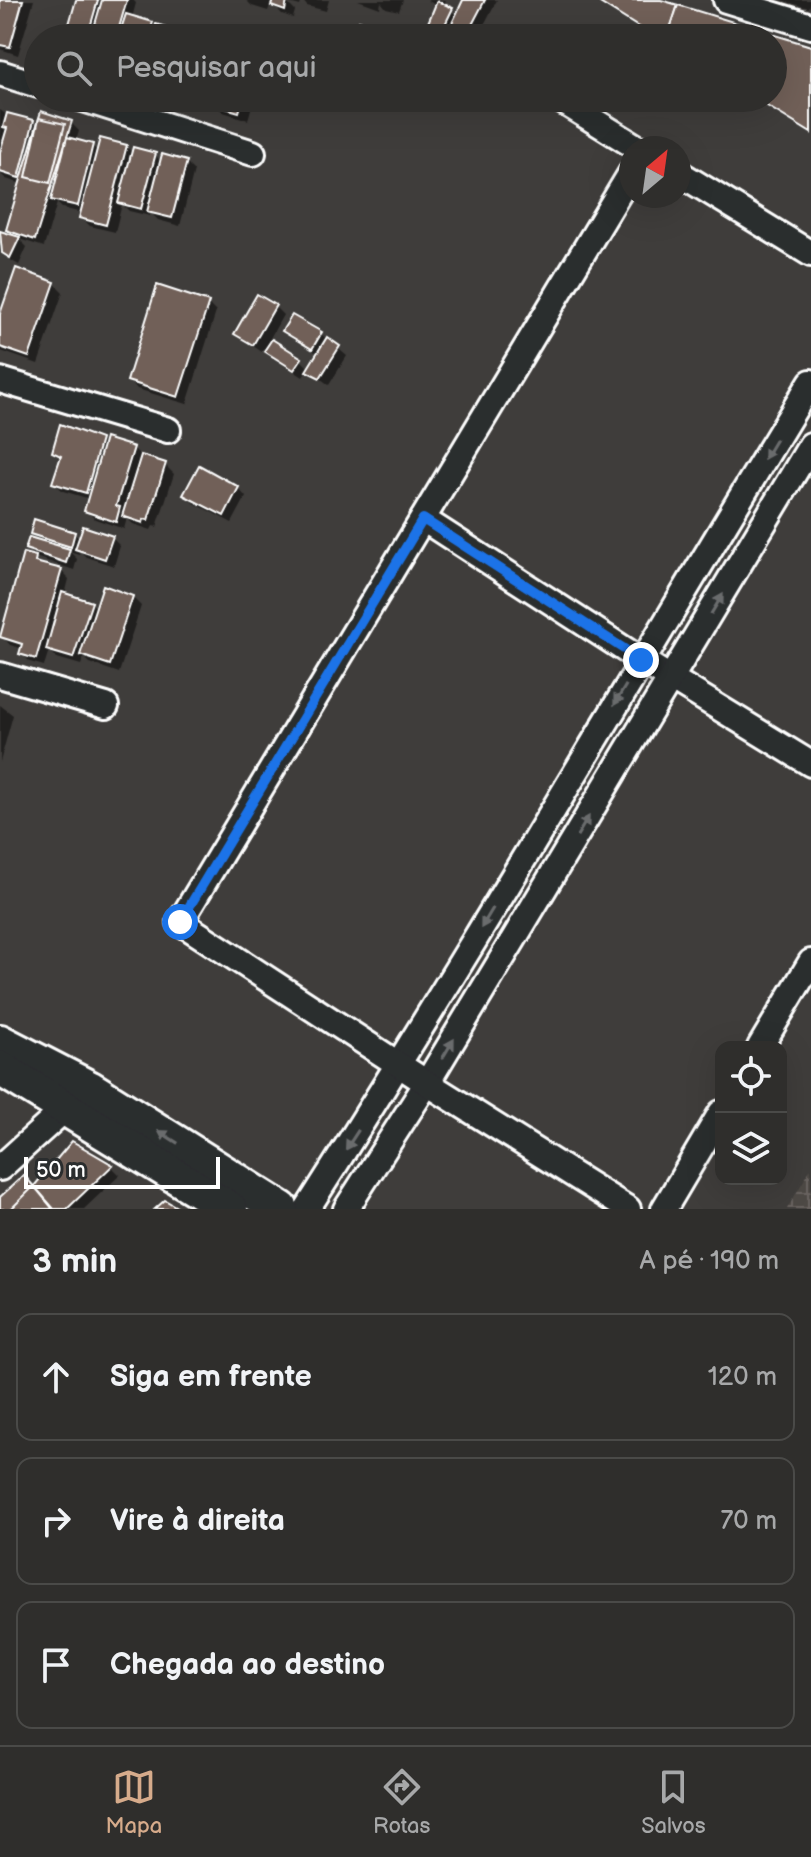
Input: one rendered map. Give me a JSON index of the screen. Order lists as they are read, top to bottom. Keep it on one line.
{"scale_bar":"50 m","north":"top right","page":{"search":"Pesquisar aqui","scale":"50 m","heading":["3 min","A pé · 190 m"],"list":[["Siga em frente","120 m"],["Vire à direita","70 m"],"Chegada ao destino"],"nav":["Mapa","Rotas","Salvos"]}}
